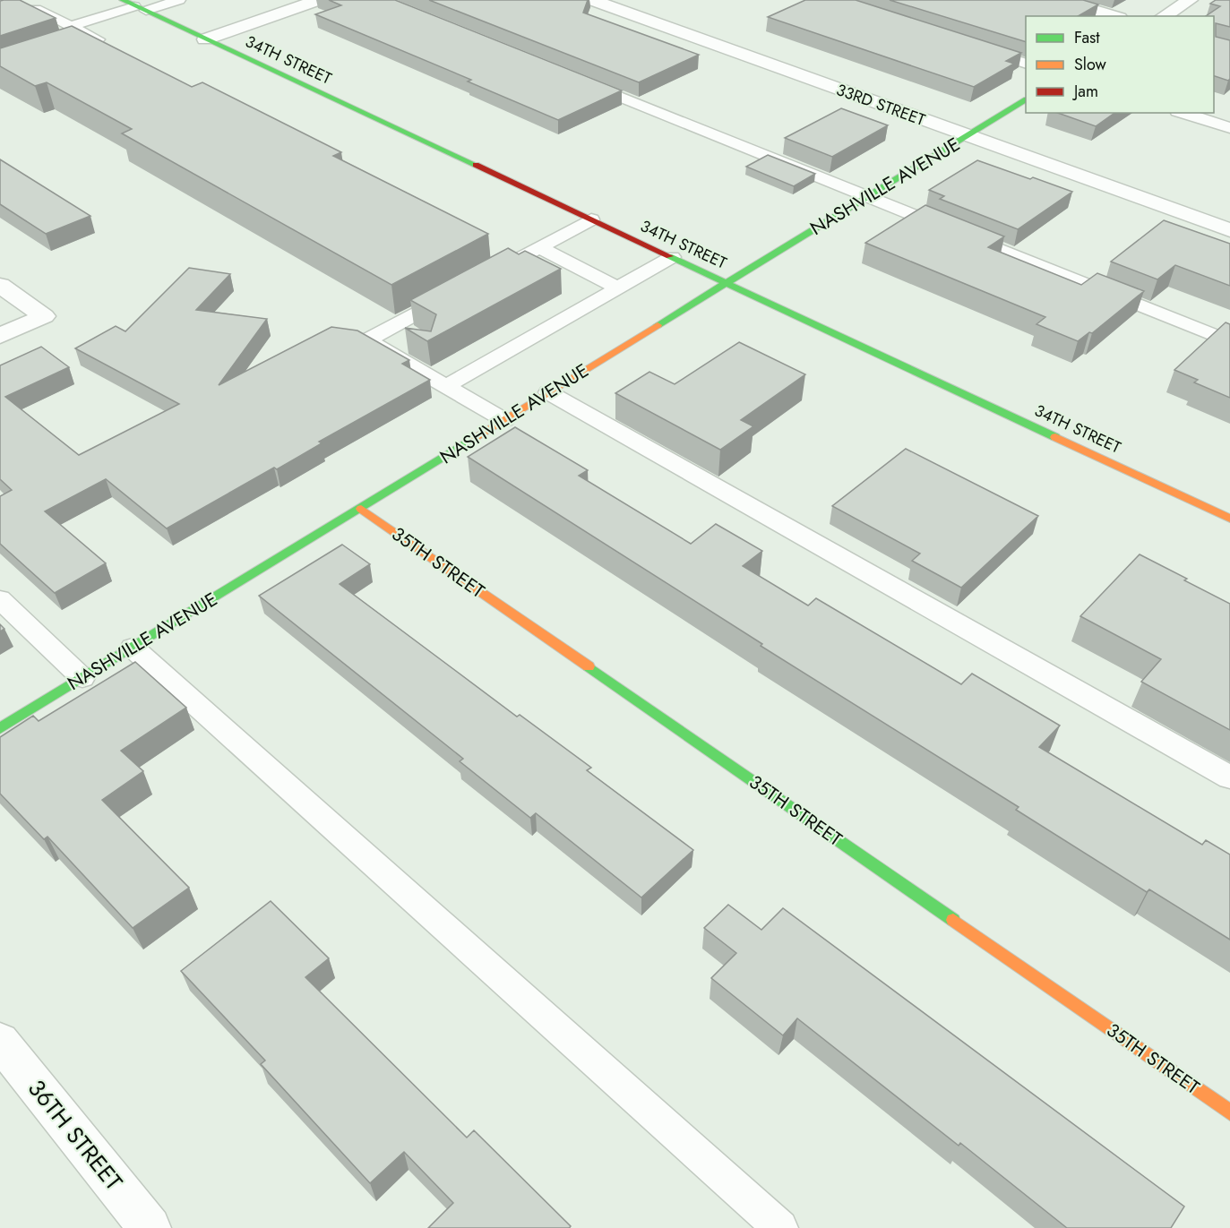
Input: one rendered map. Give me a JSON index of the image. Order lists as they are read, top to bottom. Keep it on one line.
{"streets":{"street":["34TH STREET","33RD STREET","NASHVILLE AVENUE","35TH STREET","36TH STREET"]},"crossings":[["34TH STREET","NASHVILLE AVENUE"],["33RD STREET","NASHVILLE AVENUE"],["NASHVILLE AVENUE","35TH STREET"]],"legend":["Fast","Slow","Jam"]}
